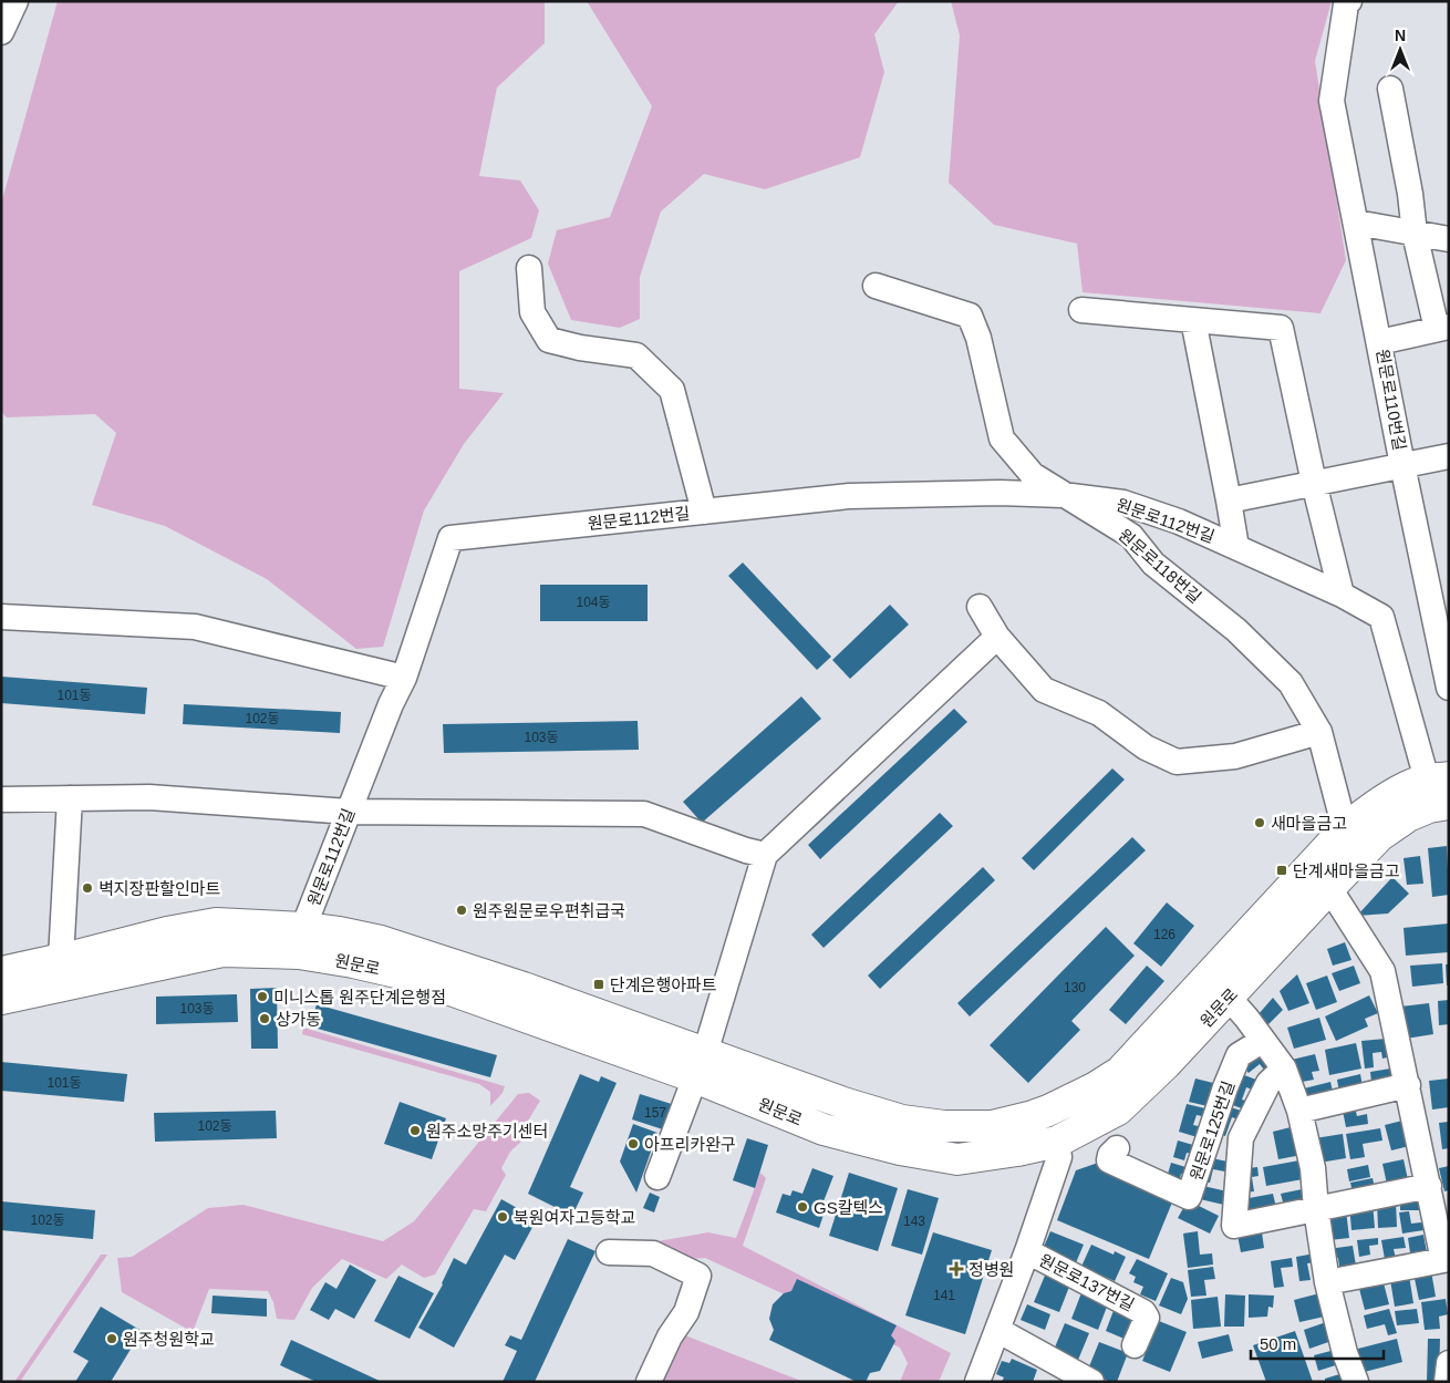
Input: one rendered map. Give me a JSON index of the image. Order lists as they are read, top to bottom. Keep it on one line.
{"streets":{"main road":["원문로"],"street":["원문로110번길","원문로112번길","원문로118번길","원문로125번길","원문로137번길"]},"crossings":[["원문로112번길","원문로118번길"],["원문로112번길","원문로"],["원문로118번길","원문로"],["원문로","원문로137번길"]],"places":{"other":["새마을금고","벽지장판할인마트","원주원문로우편취급국","미니스톱 원주단계은행점","상가동","원주소망주기센터","아프리카완구","GS칼텍스","북원여자고등학교","원주청원학교"],"transit":["단계새마을금고","단계은행아파트"],"health":["정병원"]},"house_numbers":["104동","101동","102동","103동","126","130","103동","101동","157","102동","102동","143","141"],"scale_bar":"50 m","north":"top"}
